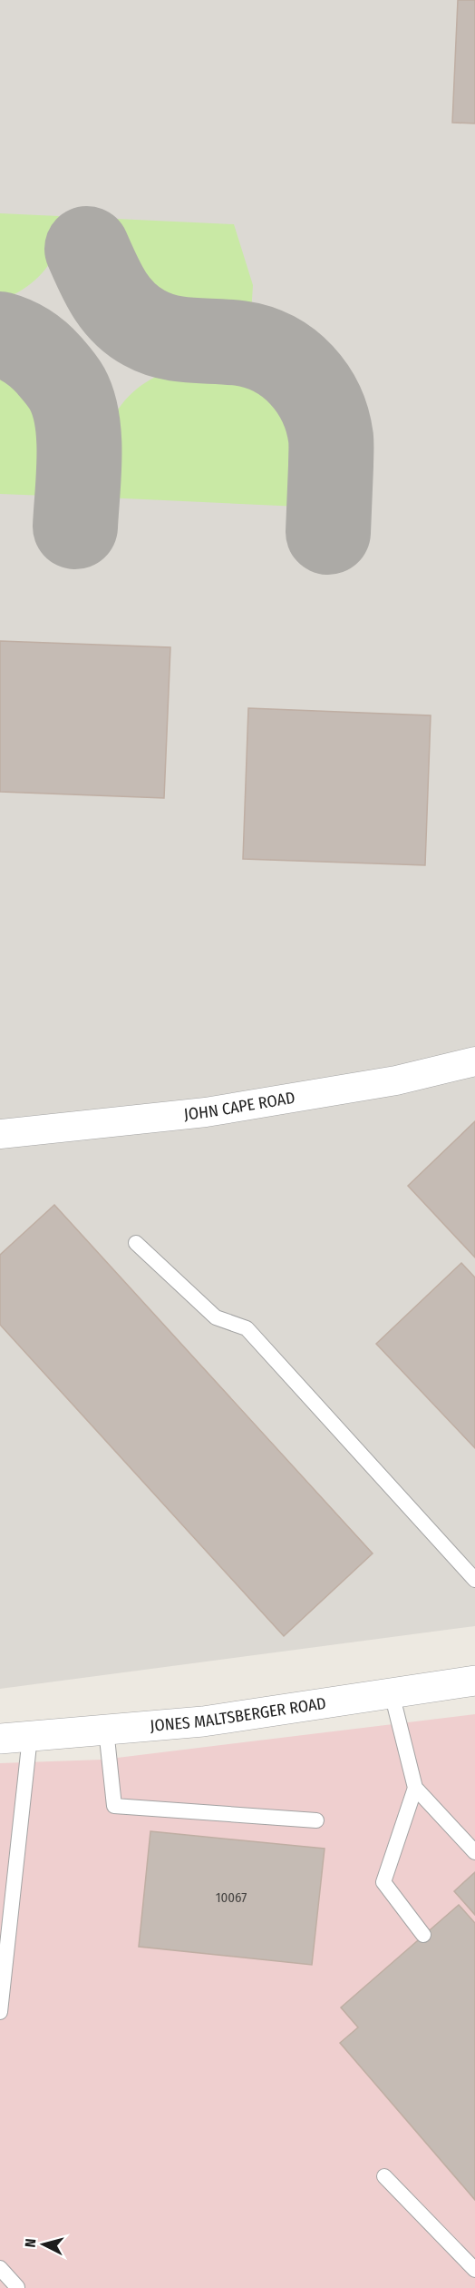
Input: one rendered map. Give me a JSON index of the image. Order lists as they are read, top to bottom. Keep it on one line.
{"streets":{"street":["JOHN CAPE ROAD","JONES MALTSBERGER ROAD"]},"house_numbers":["10067"],"north":"left"}
